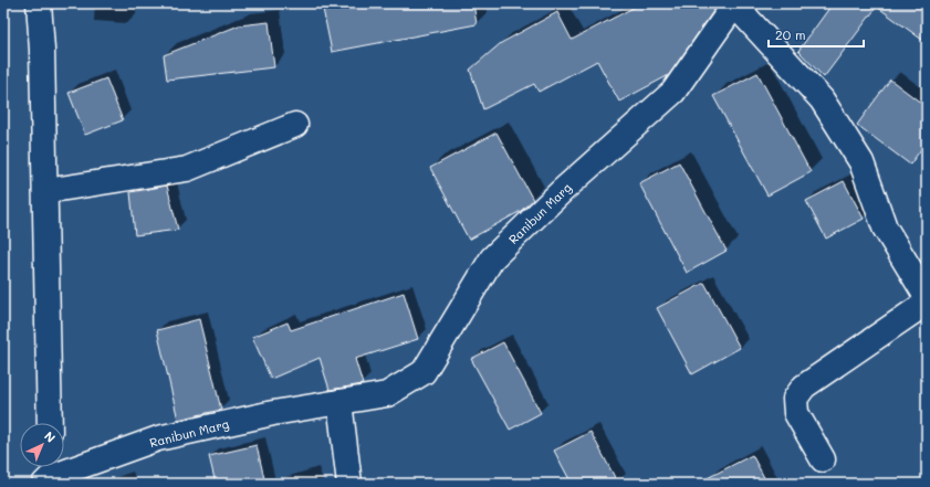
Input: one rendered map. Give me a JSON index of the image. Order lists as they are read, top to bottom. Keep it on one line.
{"streets":{"street":["Ranibun Marg"]},"scale_bar":"20 m","north":"top right"}
